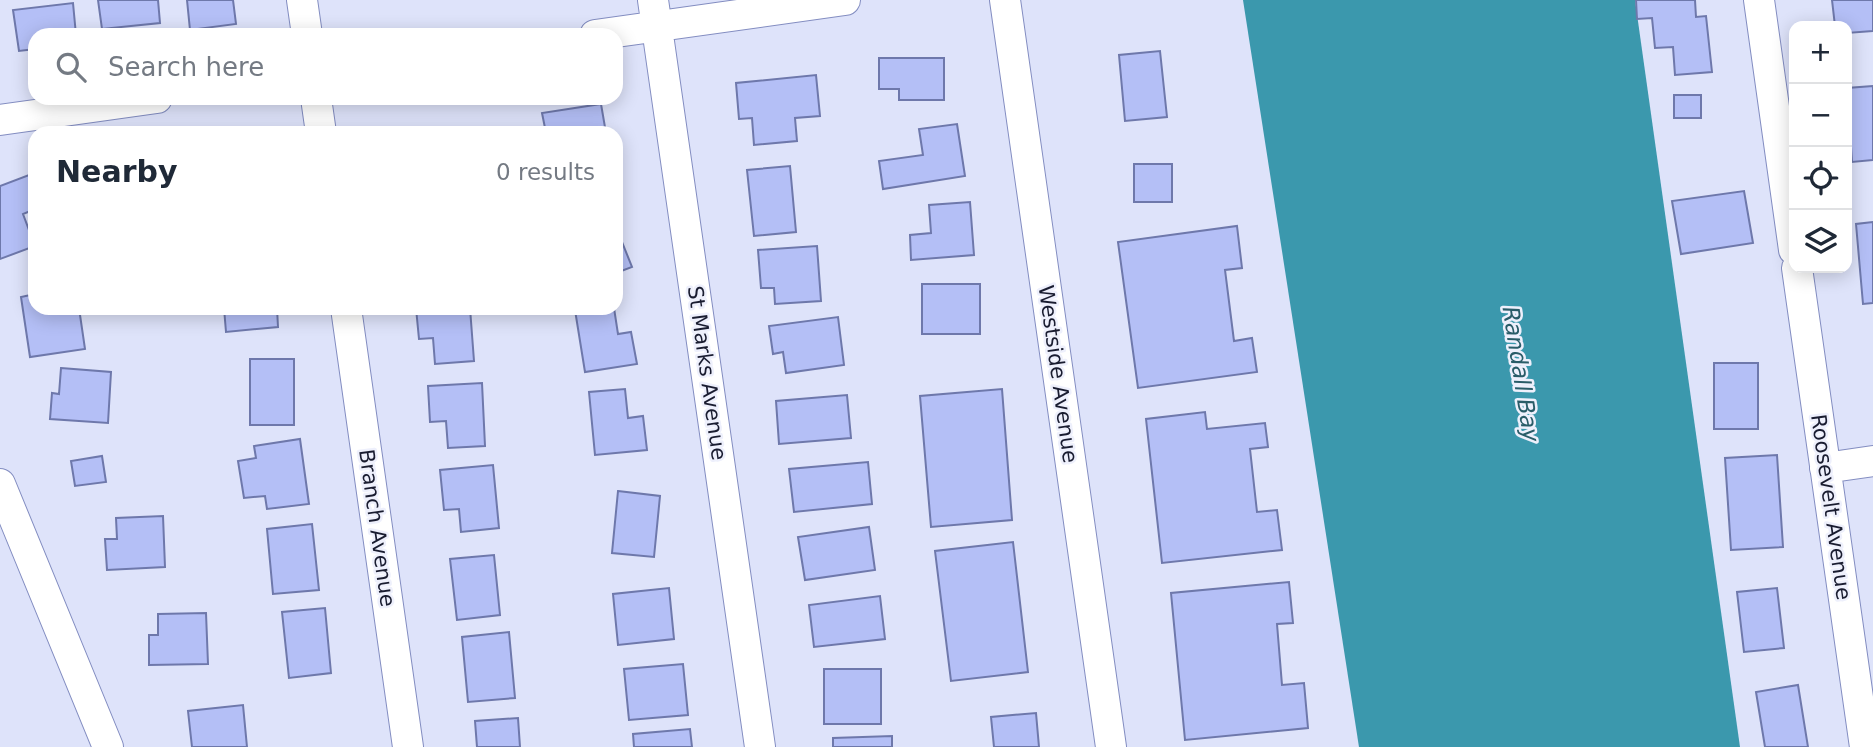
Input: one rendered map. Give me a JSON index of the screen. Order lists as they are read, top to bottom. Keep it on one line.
{"streets":{"street":["St Marks Avenue","Westside Avenue","Roosevelt Avenue","Branch Avenue"]},"water":["Randall Bay"],"page":{"map_buttons":["+","−"],"search":"Search here","heading":["Nearby","0 results"]}}
